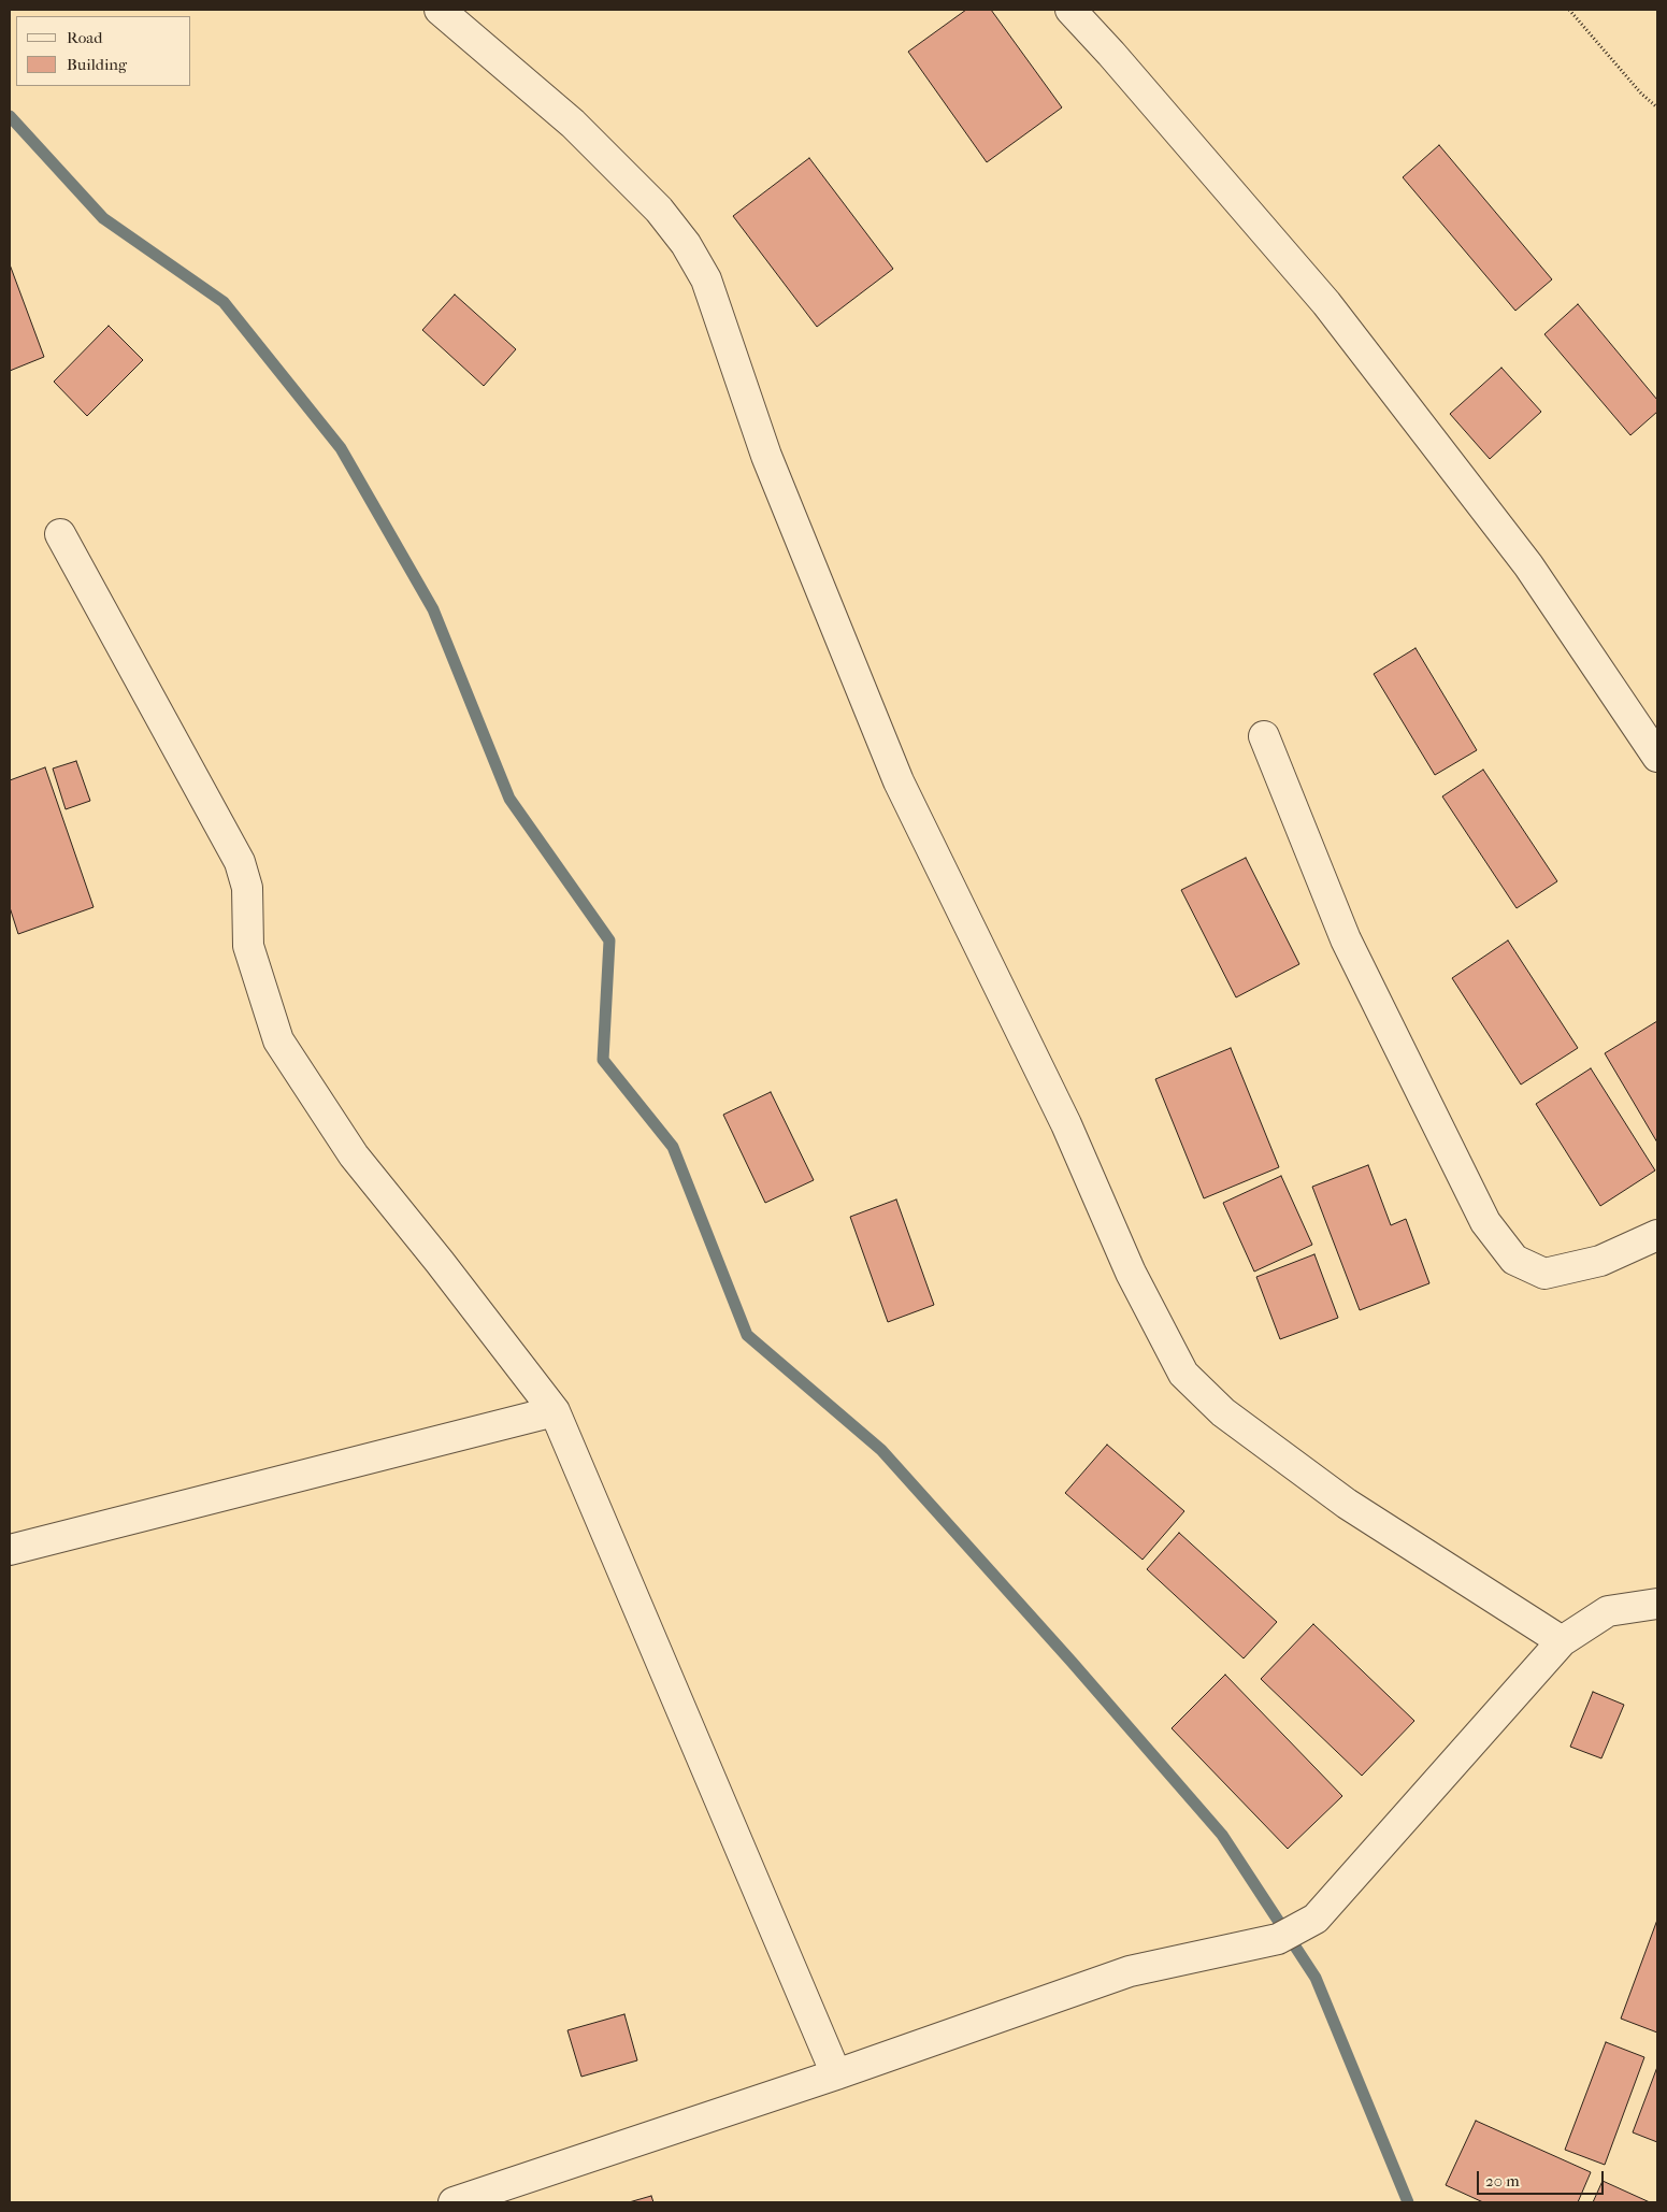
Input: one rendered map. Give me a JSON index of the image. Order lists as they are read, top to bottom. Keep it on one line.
{"legend":["Road","Building"],"scale_bar":"20 m"}
